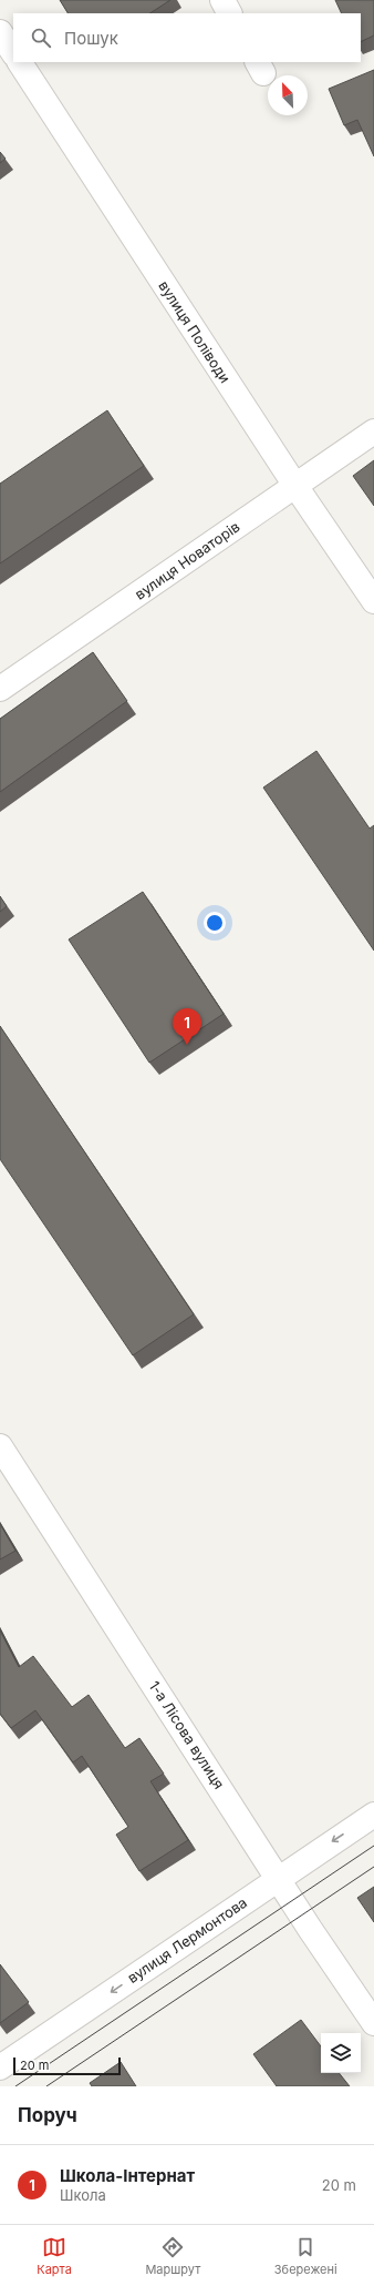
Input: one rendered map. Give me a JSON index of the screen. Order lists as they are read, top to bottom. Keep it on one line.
{"streets":{"street":["вулиця Поліводи","вулиця Новаторів","1-а Лісова вулиця","вулиця Лермонтова"]},"crossings":[["вулиця Поліводи","вулиця Новаторів"],["1-а Лісова вулиця","вулиця Лермонтова"]],"one_way":["вулиця Лермонтова"],"scale_bar":"20 m","north":"top left","page":{"search":"Пошук","pins":"1","scale":"20 m","heading":"Поруч","list":[{"mark":"1","name":"Школа-Інтернат","note":"Школа","value":"20 m"}],"nav":["Карта","Маршрут","Збережені"]}}
